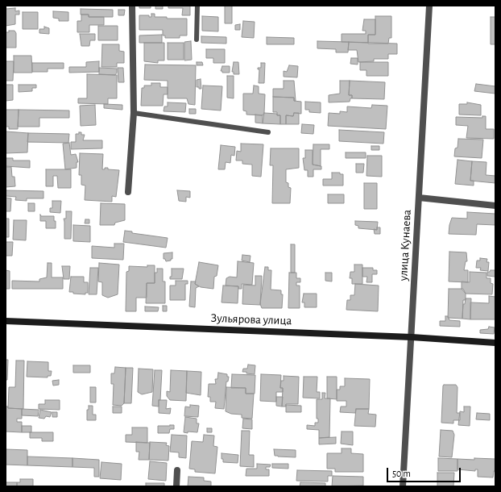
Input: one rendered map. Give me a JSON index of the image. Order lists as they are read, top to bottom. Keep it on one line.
{"streets":{"street":["улица Кунаева","Зульярова улица"]},"crossings":[["улица Кунаева","Зульярова улица"]],"scale_bar":"50 m"}
